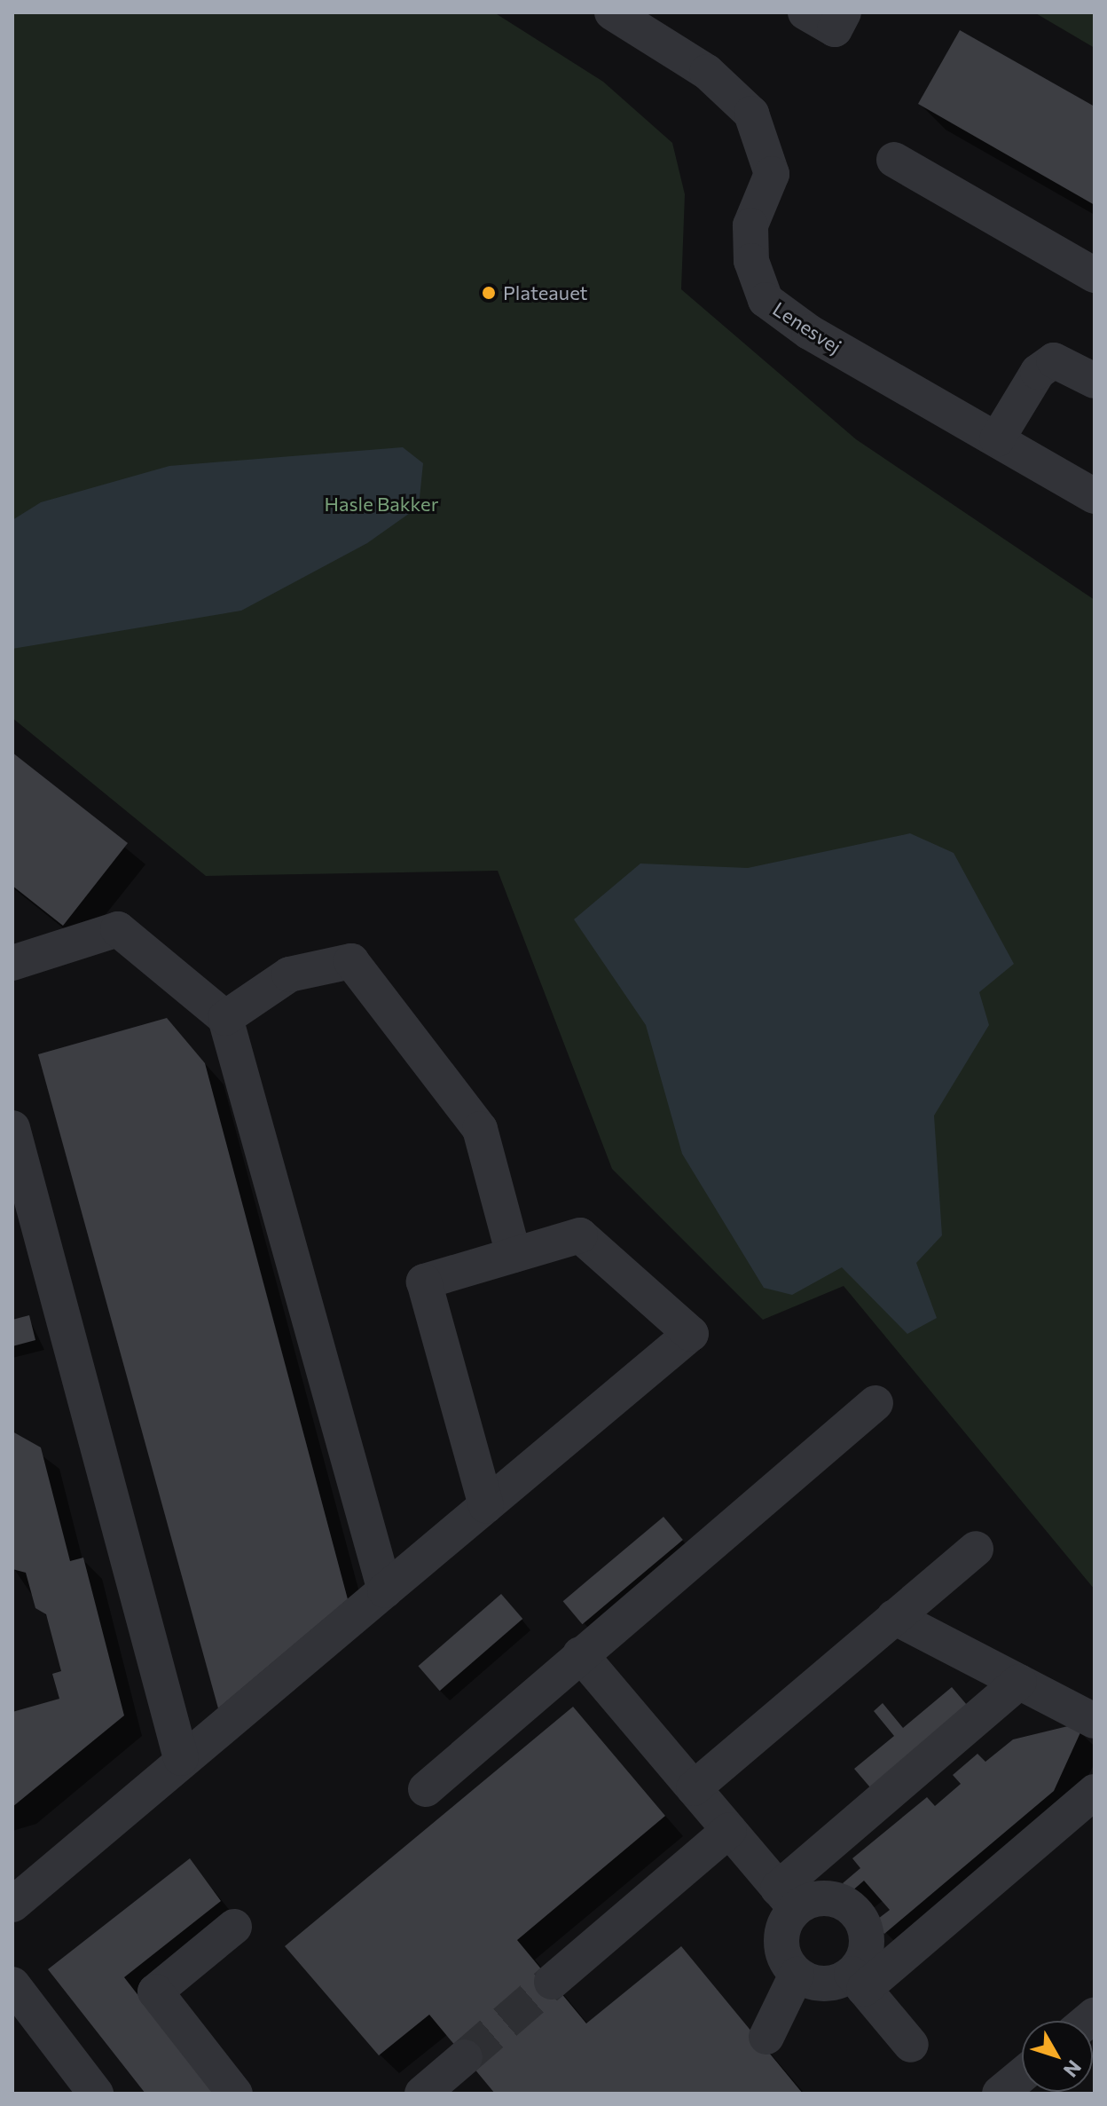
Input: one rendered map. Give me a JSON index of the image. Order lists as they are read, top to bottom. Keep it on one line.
{"streets":{"street":["Lenesvej"]},"parks":["Hasle Bakker"],"places":["Plateauet"],"north":"bottom right"}
